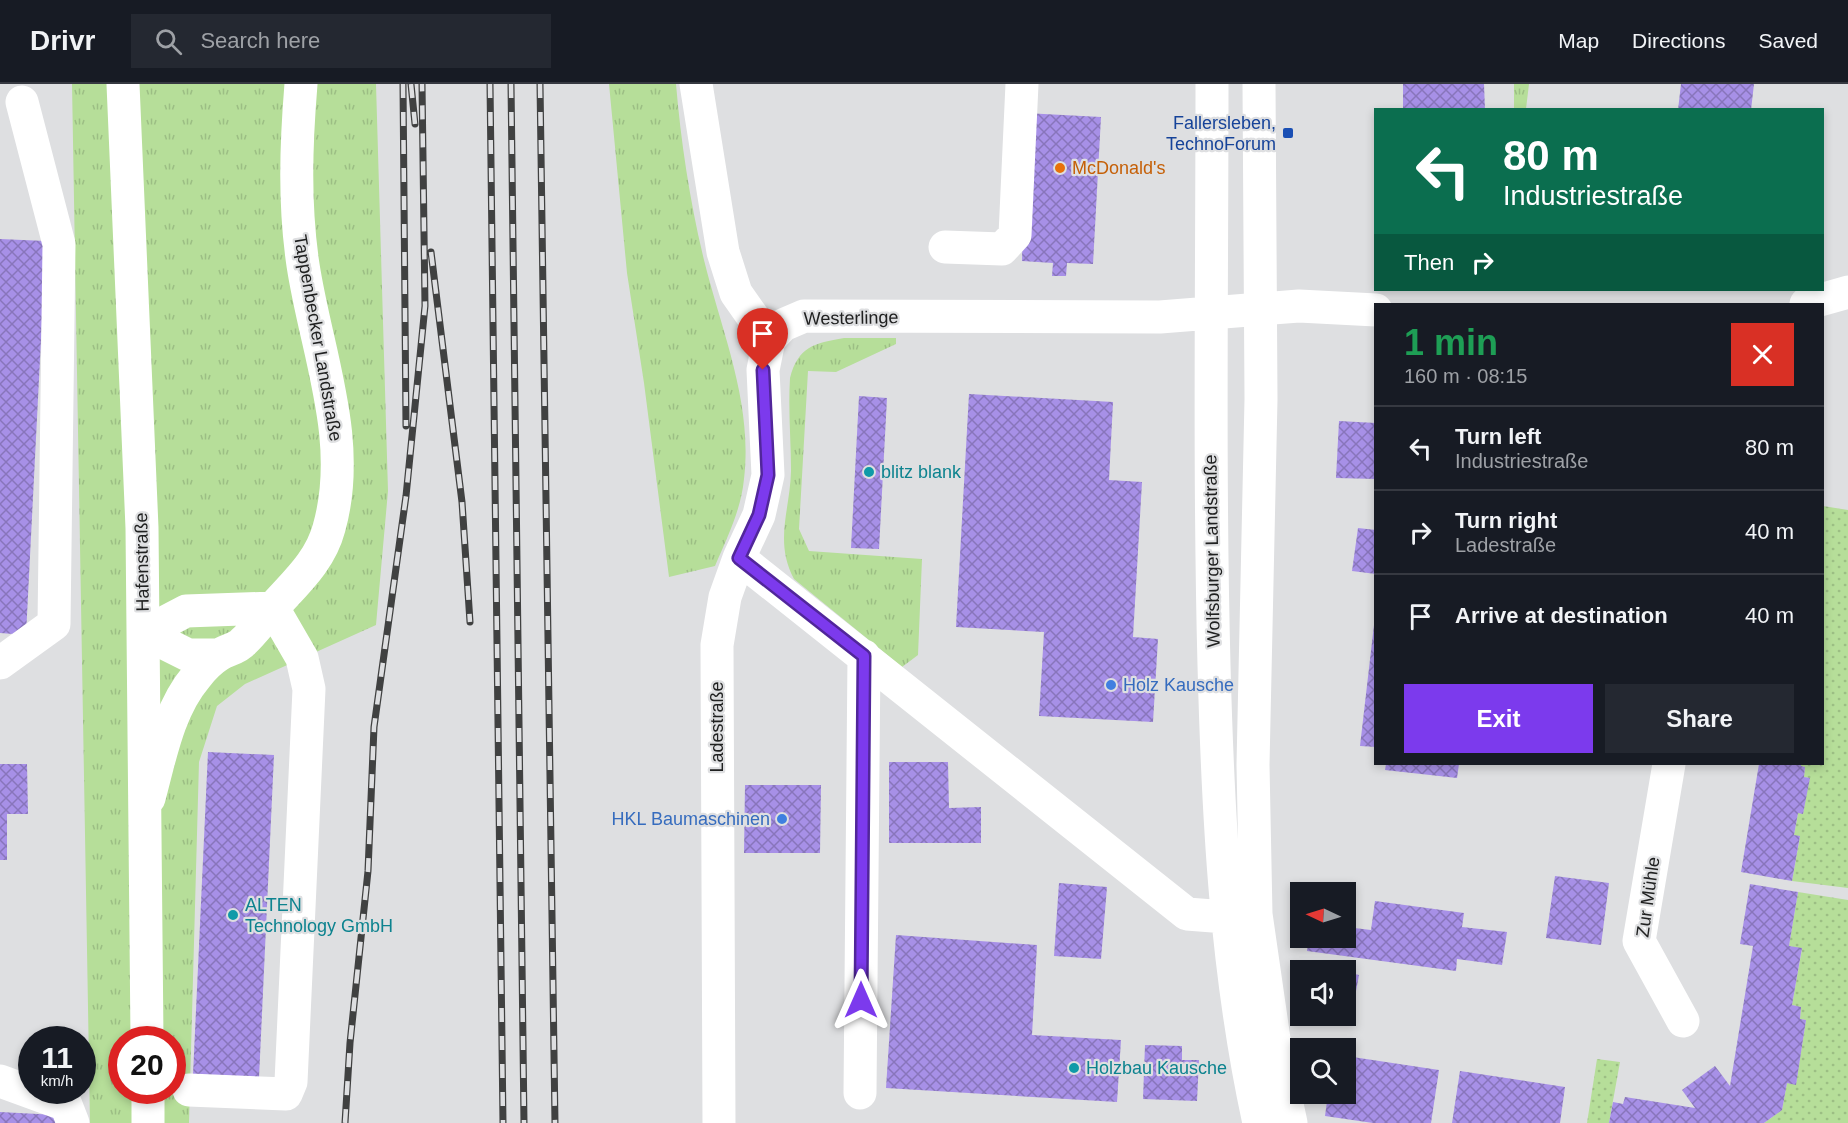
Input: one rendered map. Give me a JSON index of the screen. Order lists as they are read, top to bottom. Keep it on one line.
{"streets":{"street":["Westerlinge","Tappenbecker Landstraße","Wolfsburger Landstraße","Hafenstraße","Ladestraße","Zur Mühle"]},"crossings":[["Westerlinge","Wolfsburger Landstraße"],["Westerlinge","Ladestraße"],["Tappenbecker Landstraße","Hafenstraße"]],"places":{"transit":["Fallersleben, TechnoForum"],"other":["McDonald's","blitz blank","Holz Kausche","HKL Baumaschinen","ALTEN Technology GmbH","Holzbau Kausche"]},"north":"left","page":{"header":"Drivr","search":"Search here","nav":["Map","Directions","Saved"],"turn":["80 m","Industriestraße"],"then":"Then","heading":["1 min","160 m · 08:15"],"list":[{"name":"Turn left","note":"Industriestraße","value":"80 m"},{"name":"Turn right","note":"Ladestraße","value":"40 m"},{"name":"Arrive at destination","value":"40 m"}],"buttons":["Exit","Share"],"speed":"11 km/h","limit":"20"}}
